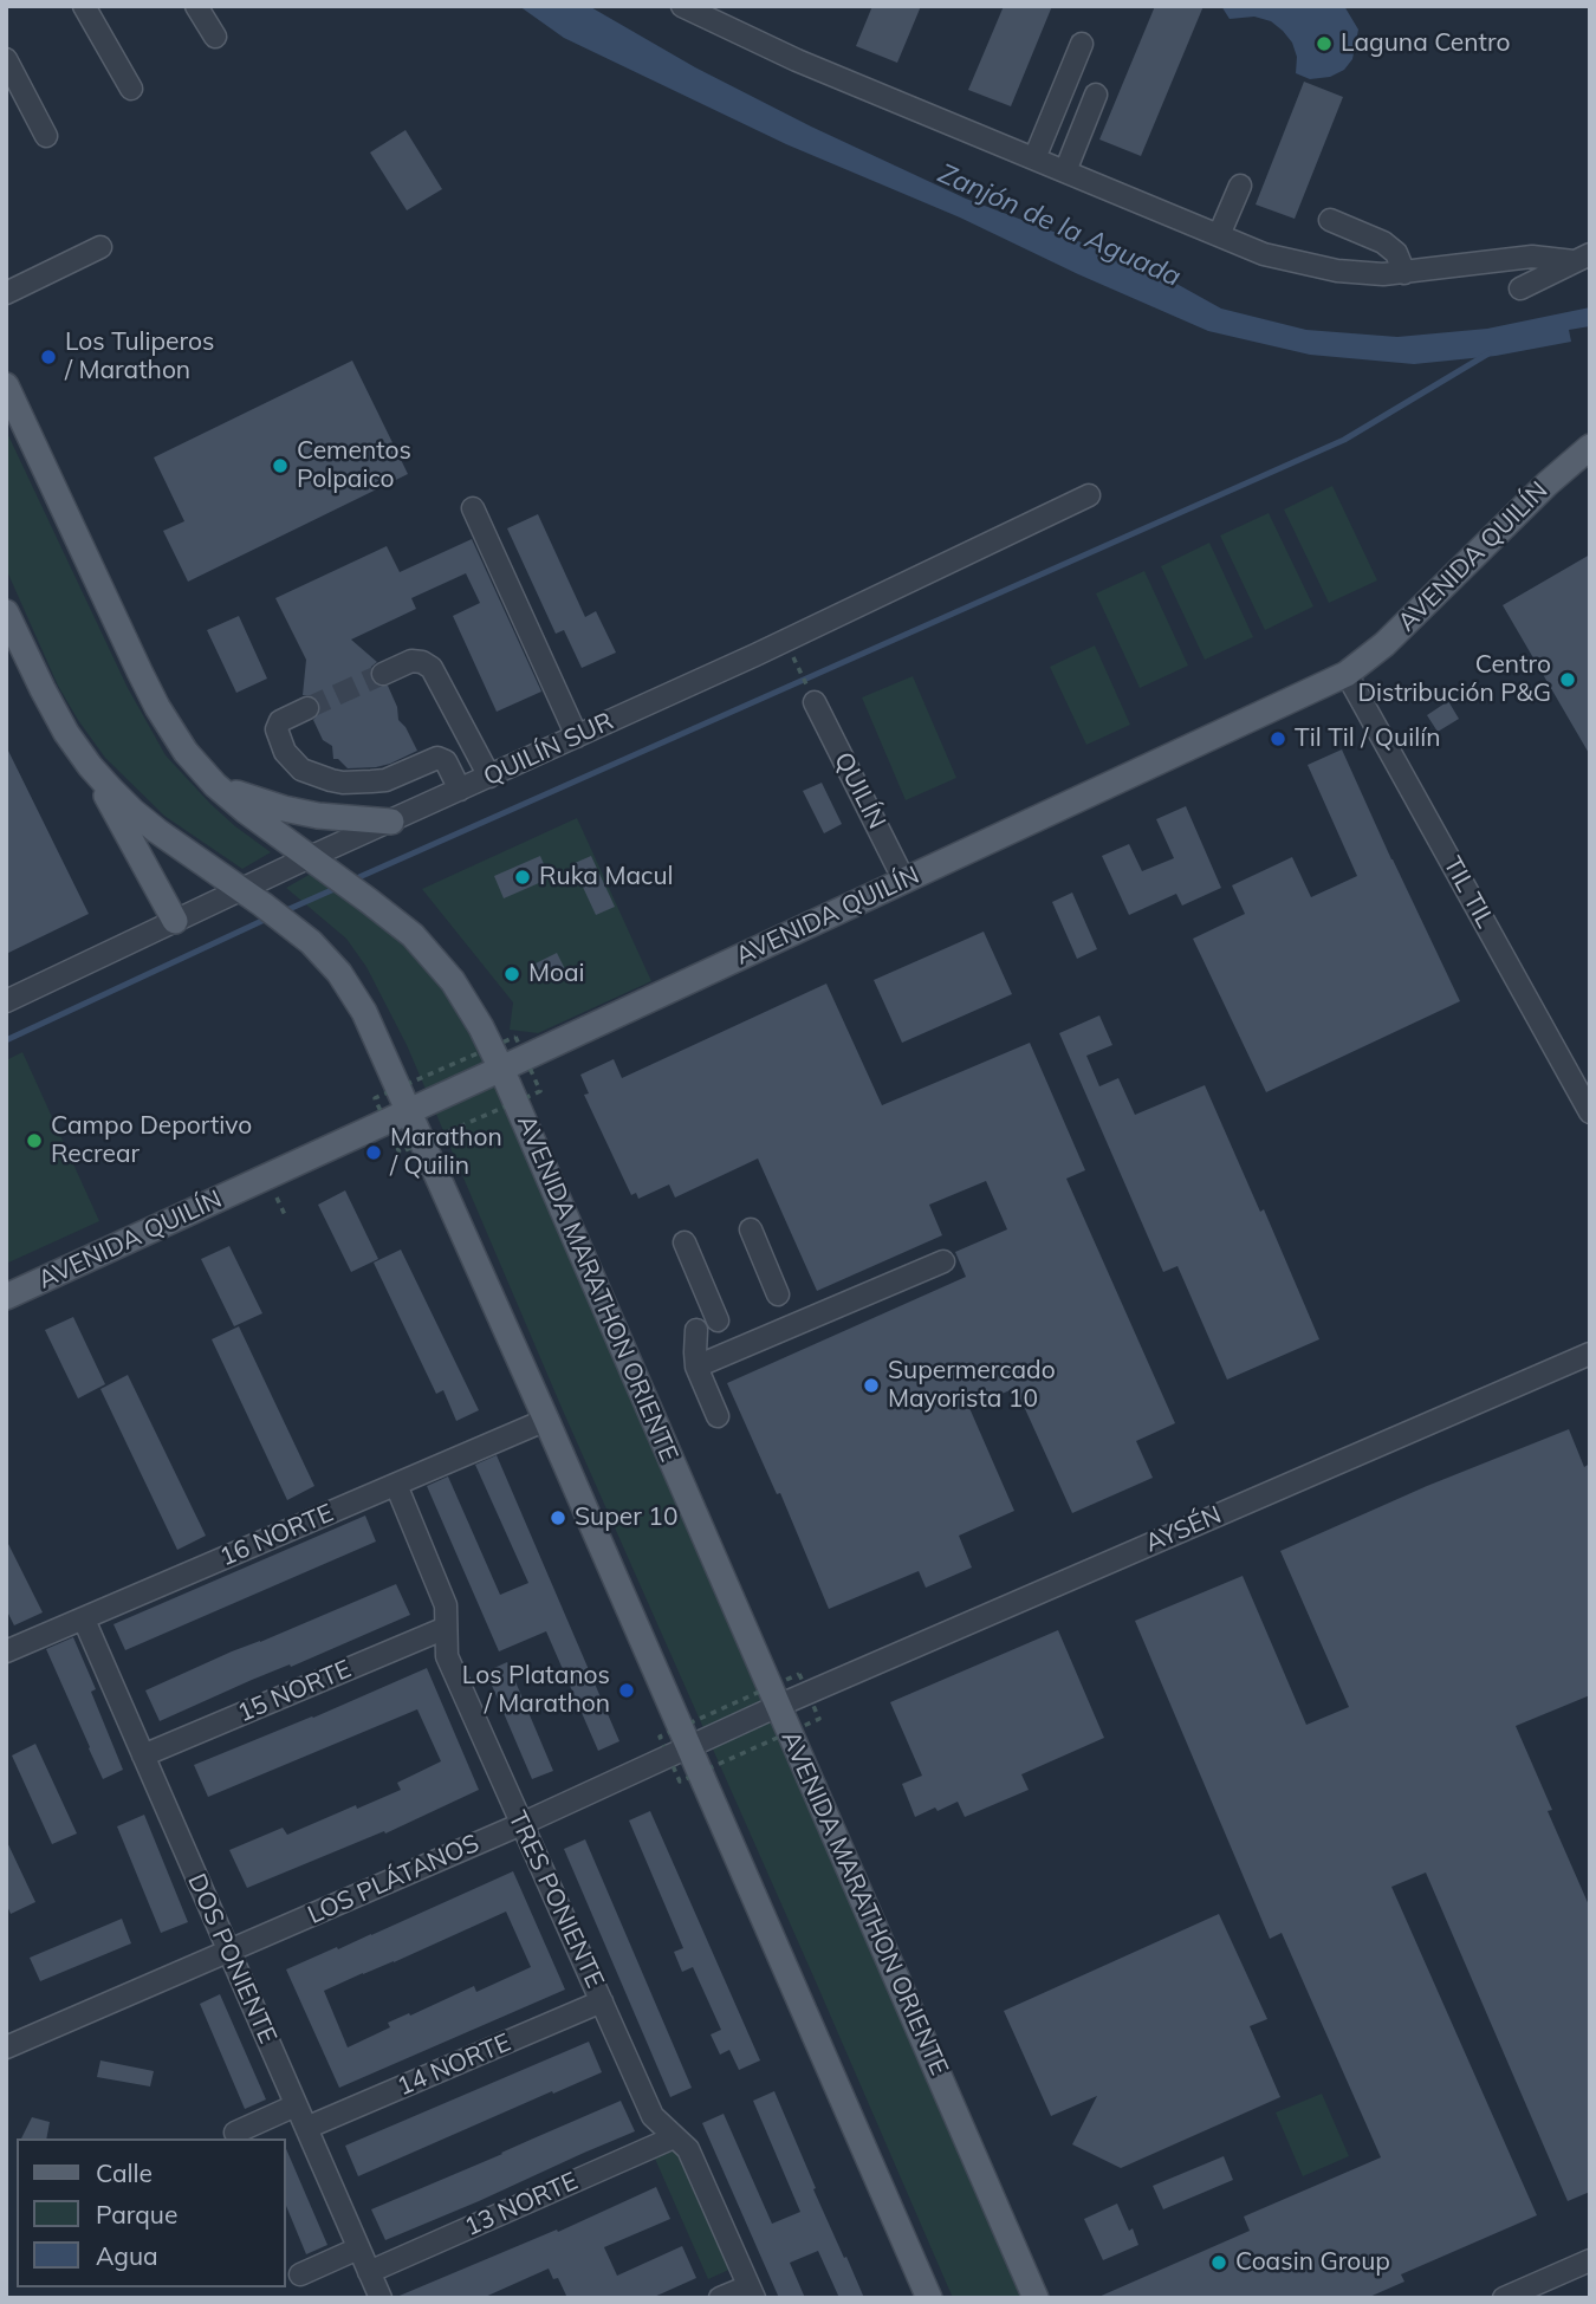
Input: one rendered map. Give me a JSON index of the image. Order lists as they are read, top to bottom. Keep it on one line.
{"streets":{"main road":["AVENIDA QUILÍN","AVENIDA MARATHON ORIENTE"],"street":["QUILÍN SUR","QUILÍN","TIL TIL","AYSÉN","16 NORTE","15 NORTE","LOS PLÁTANOS","TRES PONIENTE","DOS PONIENTE","14 NORTE","13 NORTE"]},"crossings":[["AVENIDA QUILÍN","QUILÍN"],["AVENIDA QUILÍN","TIL TIL"],["AVENIDA QUILÍN","AVENIDA MARATHON ORIENTE"],["QUILÍN SUR","AVENIDA MARATHON ORIENTE"],["AVENIDA MARATHON ORIENTE","AYSÉN"],["AVENIDA MARATHON ORIENTE","LOS PLÁTANOS"],["AYSÉN","LOS PLÁTANOS"],["16 NORTE","TRES PONIENTE"],["16 NORTE","DOS PONIENTE"],["15 NORTE","TRES PONIENTE"],["15 NORTE","DOS PONIENTE"],["LOS PLÁTANOS","TRES PONIENTE"],["LOS PLÁTANOS","DOS PONIENTE"],["TRES PONIENTE","14 NORTE"],["TRES PONIENTE","13 NORTE"],["DOS PONIENTE","14 NORTE"],["DOS PONIENTE","13 NORTE"]],"water":["Zanjón de la Aguada"],"places":["Laguna Centro","Los Tuliperos / Marathon","Cementos Polpaico","Centro Distribución P&G","Til Til / Quilín","Ruka Macul","Moai","Campo Deportivo Recrear","Marathon / Quilin","Supermercado Mayorista 10","Super 10","Los Platanos / Marathon","Coasin Group"],"legend":["Calle","Parque","Agua"]}
